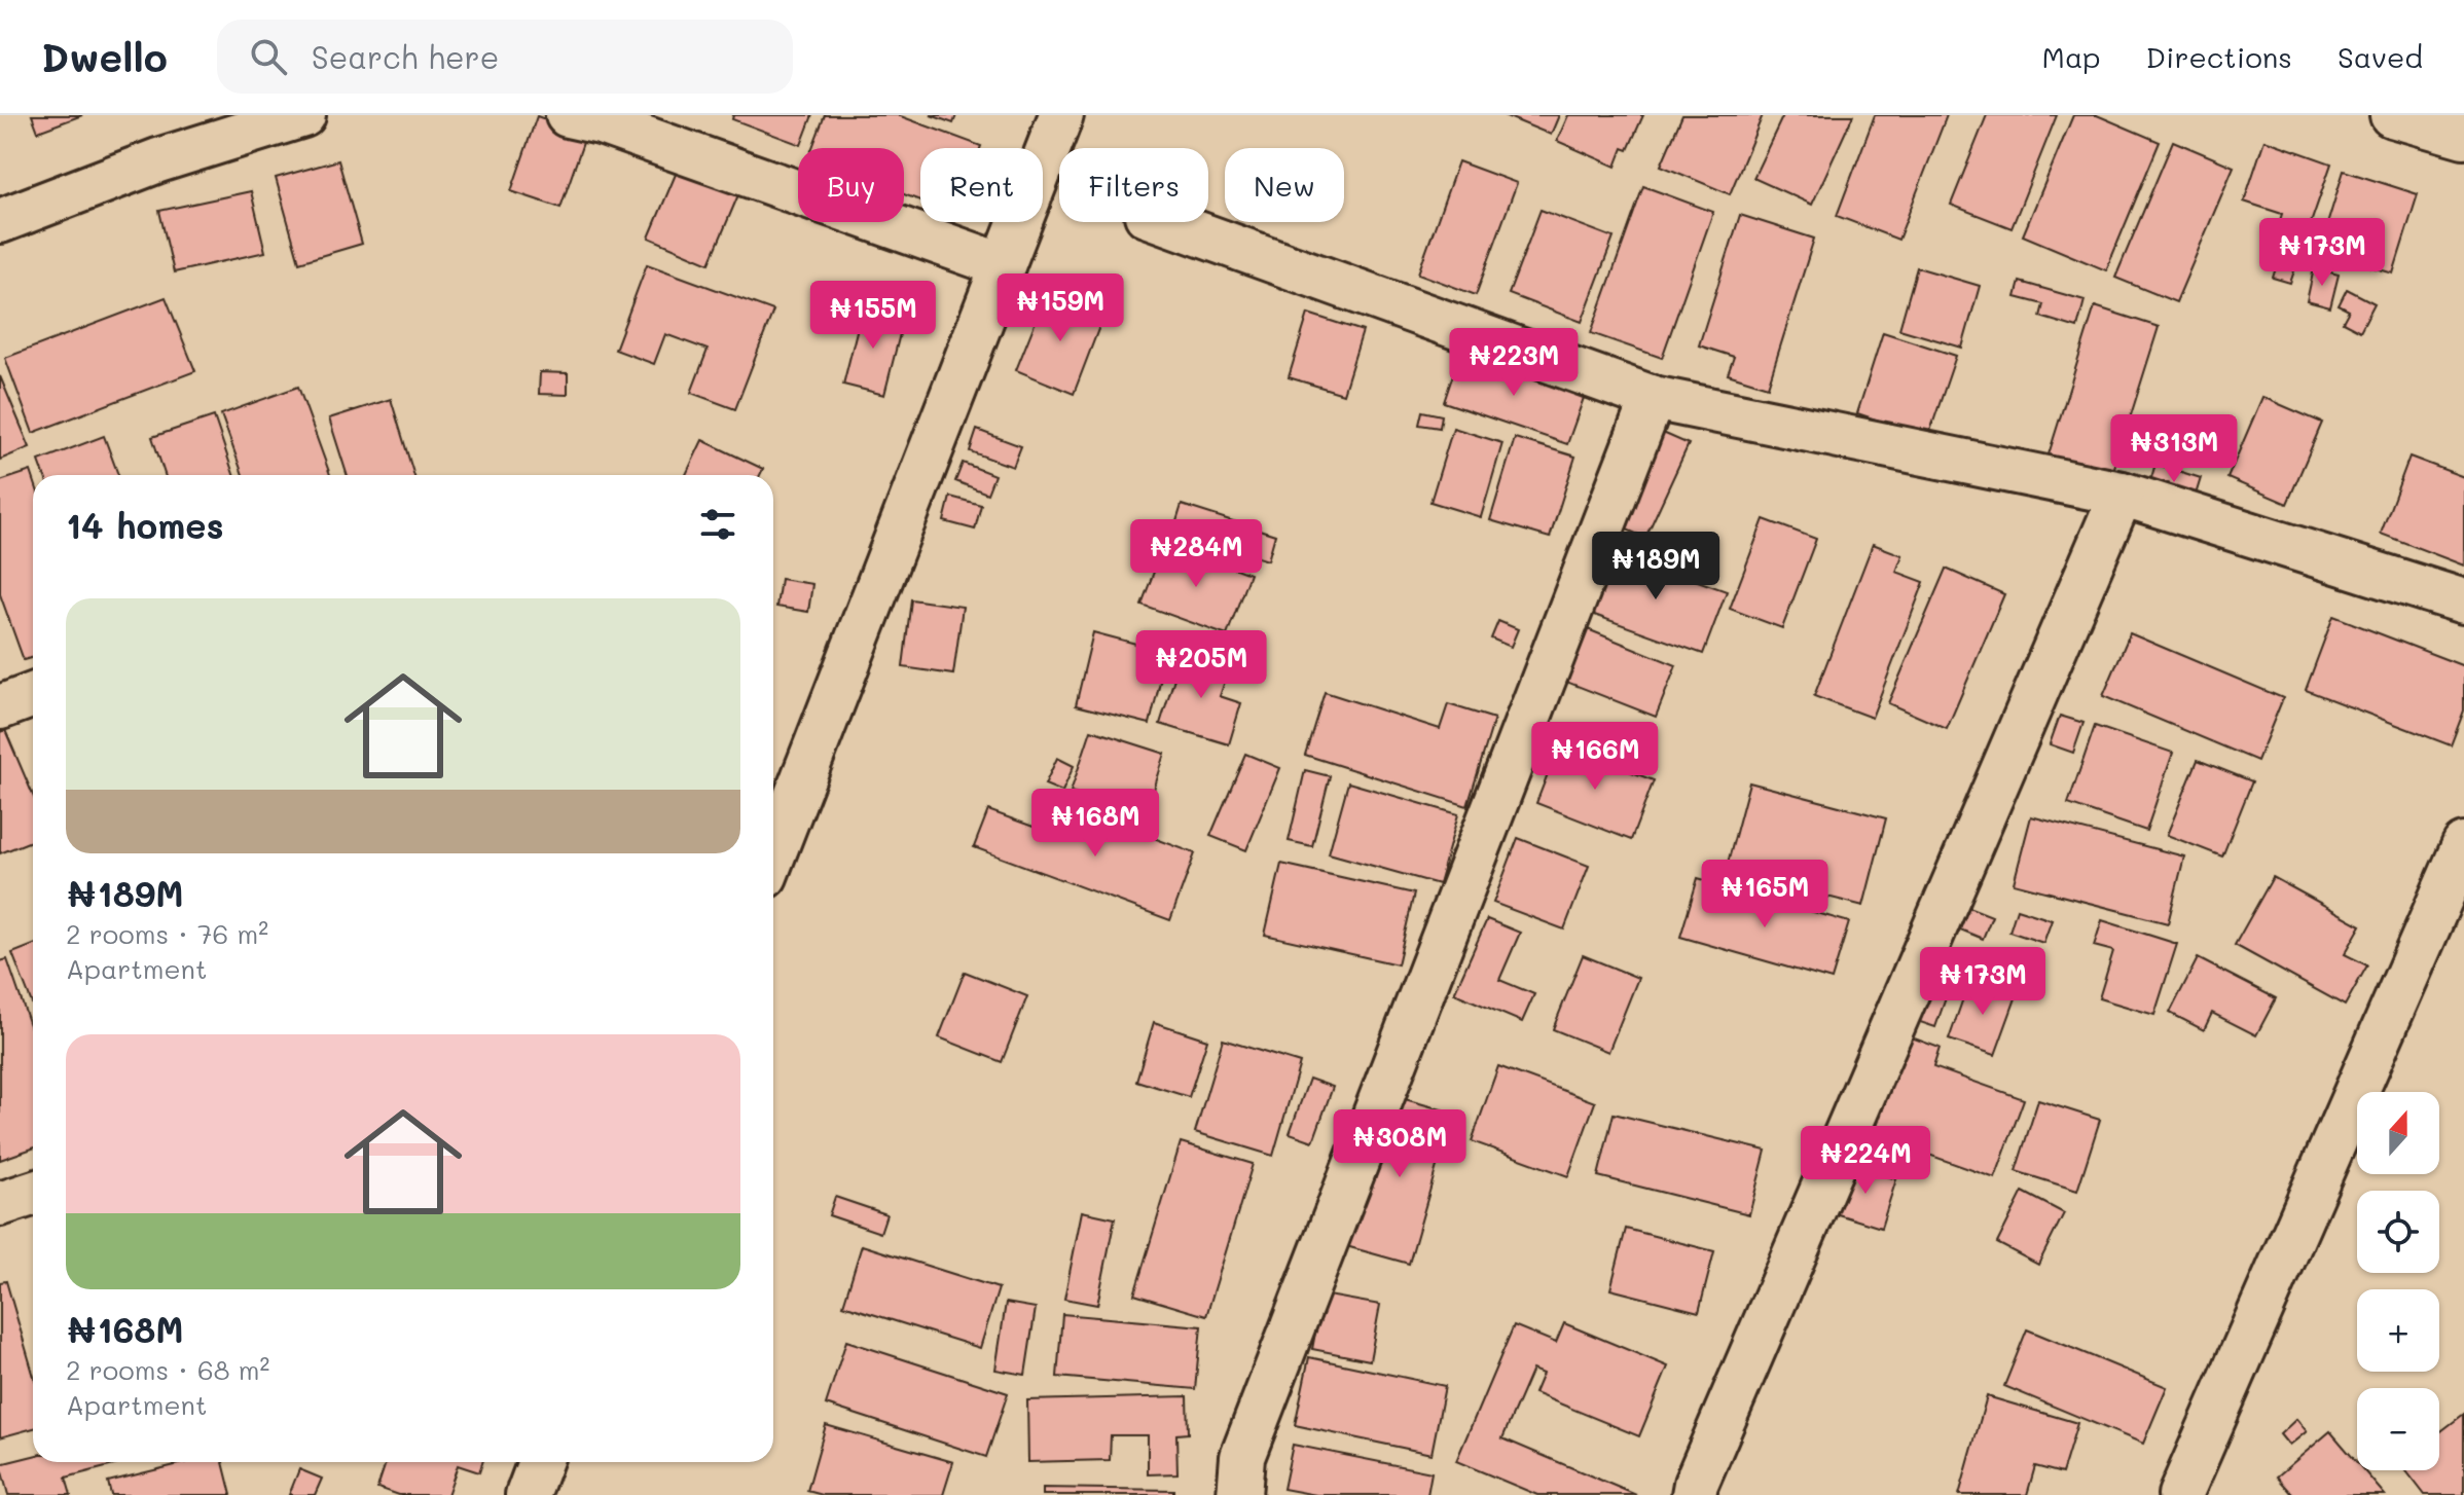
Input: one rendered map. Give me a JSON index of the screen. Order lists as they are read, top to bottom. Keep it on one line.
{"north":"top","page":{"header":"Dwello","search":"Search here","nav":["Map","Directions","Saved"],"chip":["Buy","Rent","Filters","New"],"price":["₦173M","₦159M","₦155M","₦223M","₦313M","₦284M","₦189M","₦205M","₦166M","₦168M","₦165M","₦173M","₦308M","₦224M"],"heading":"14 homes","list":[{"name":"₦189M","note":"2 rooms · 76 m² · Apartment"},{"name":"₦168M","note":"2 rooms · 68 m² · Apartment"}],"map_buttons":["+","−"]}}
